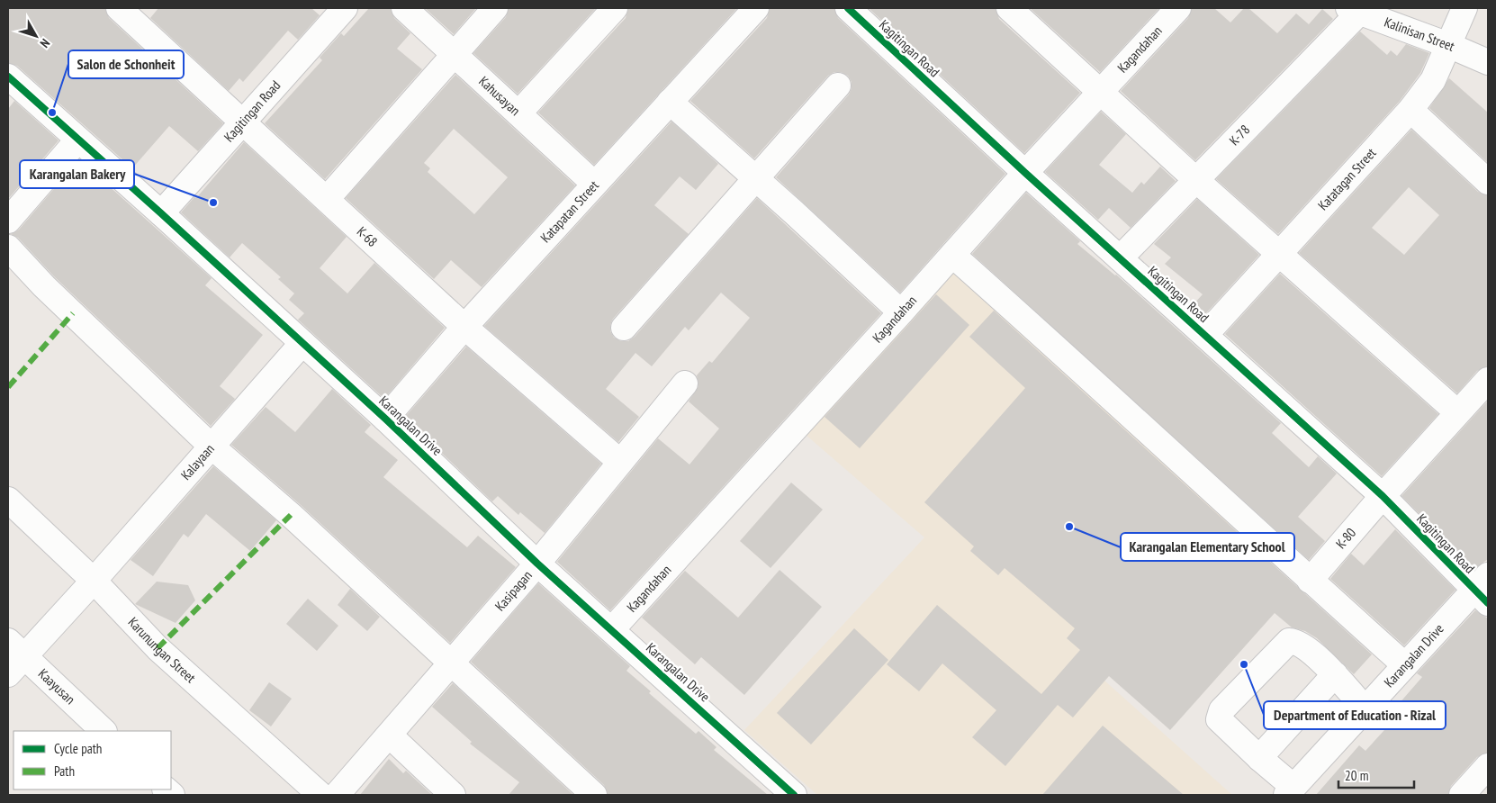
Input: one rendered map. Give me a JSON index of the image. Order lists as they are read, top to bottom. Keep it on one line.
{"streets":{"street":["Kalinisan Street","Kagitingan Road","Kagandahan","Kahusayan","K-78","Katatagan Street","Katapatan Street","K-68","Karangalan Drive","Kalayaan","K-80","Kasipagan","Karunungan Street","Kaayusan"]},"crossings":[["Kalinisan Street","K-78"],["Kalinisan Street","Katatagan Street"],["Kagitingan Road","Kagandahan"],["Kagitingan Road","K-78"],["Kagitingan Road","Katatagan Street"],["Kagitingan Road","K-68"],["Kagitingan Road","Karangalan Drive"],["Kagitingan Road","K-80"],["Kagandahan","Karangalan Drive"],["Kahusayan","Katapatan Street"],["Katapatan Street","K-68"],["Katapatan Street","Karangalan Drive"],["K-68","Kasipagan"],["Karangalan Drive","Kalayaan"],["Karangalan Drive","Kasipagan"],["Kalayaan","Karunungan Street"],["Kalayaan","Kaayusan"]],"places":["Salon de Schonheit","Karangalan Bakery","Karangalan Elementary School","Department of Education - Rizal"],"legend":["Cycle path","Path"],"scale_bar":"20 m","north":"bottom right"}
